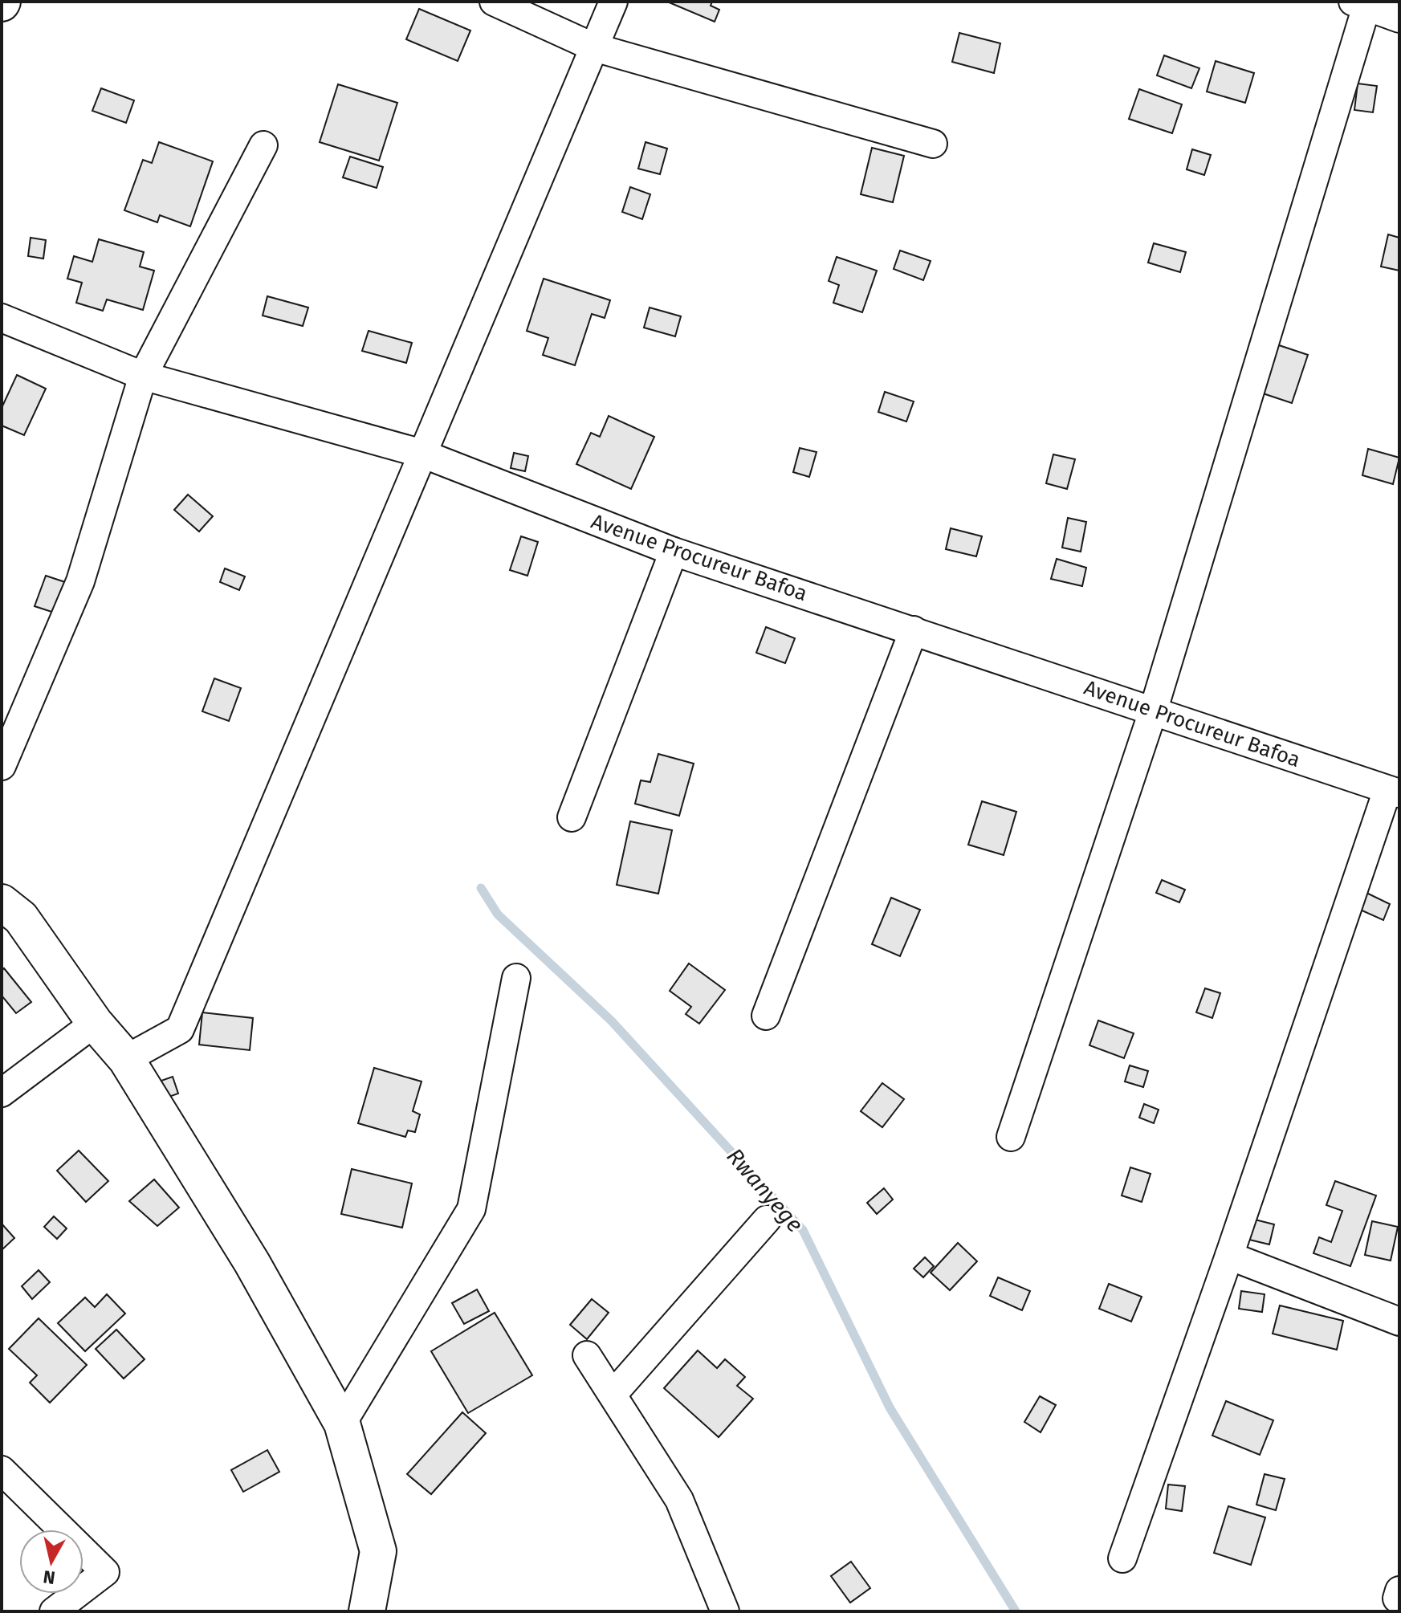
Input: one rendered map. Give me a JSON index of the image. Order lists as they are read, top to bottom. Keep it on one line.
{"streets":{"street":["Avenue Procureur Bafoa"]},"water":["Rwanyege"],"north":"bottom"}
